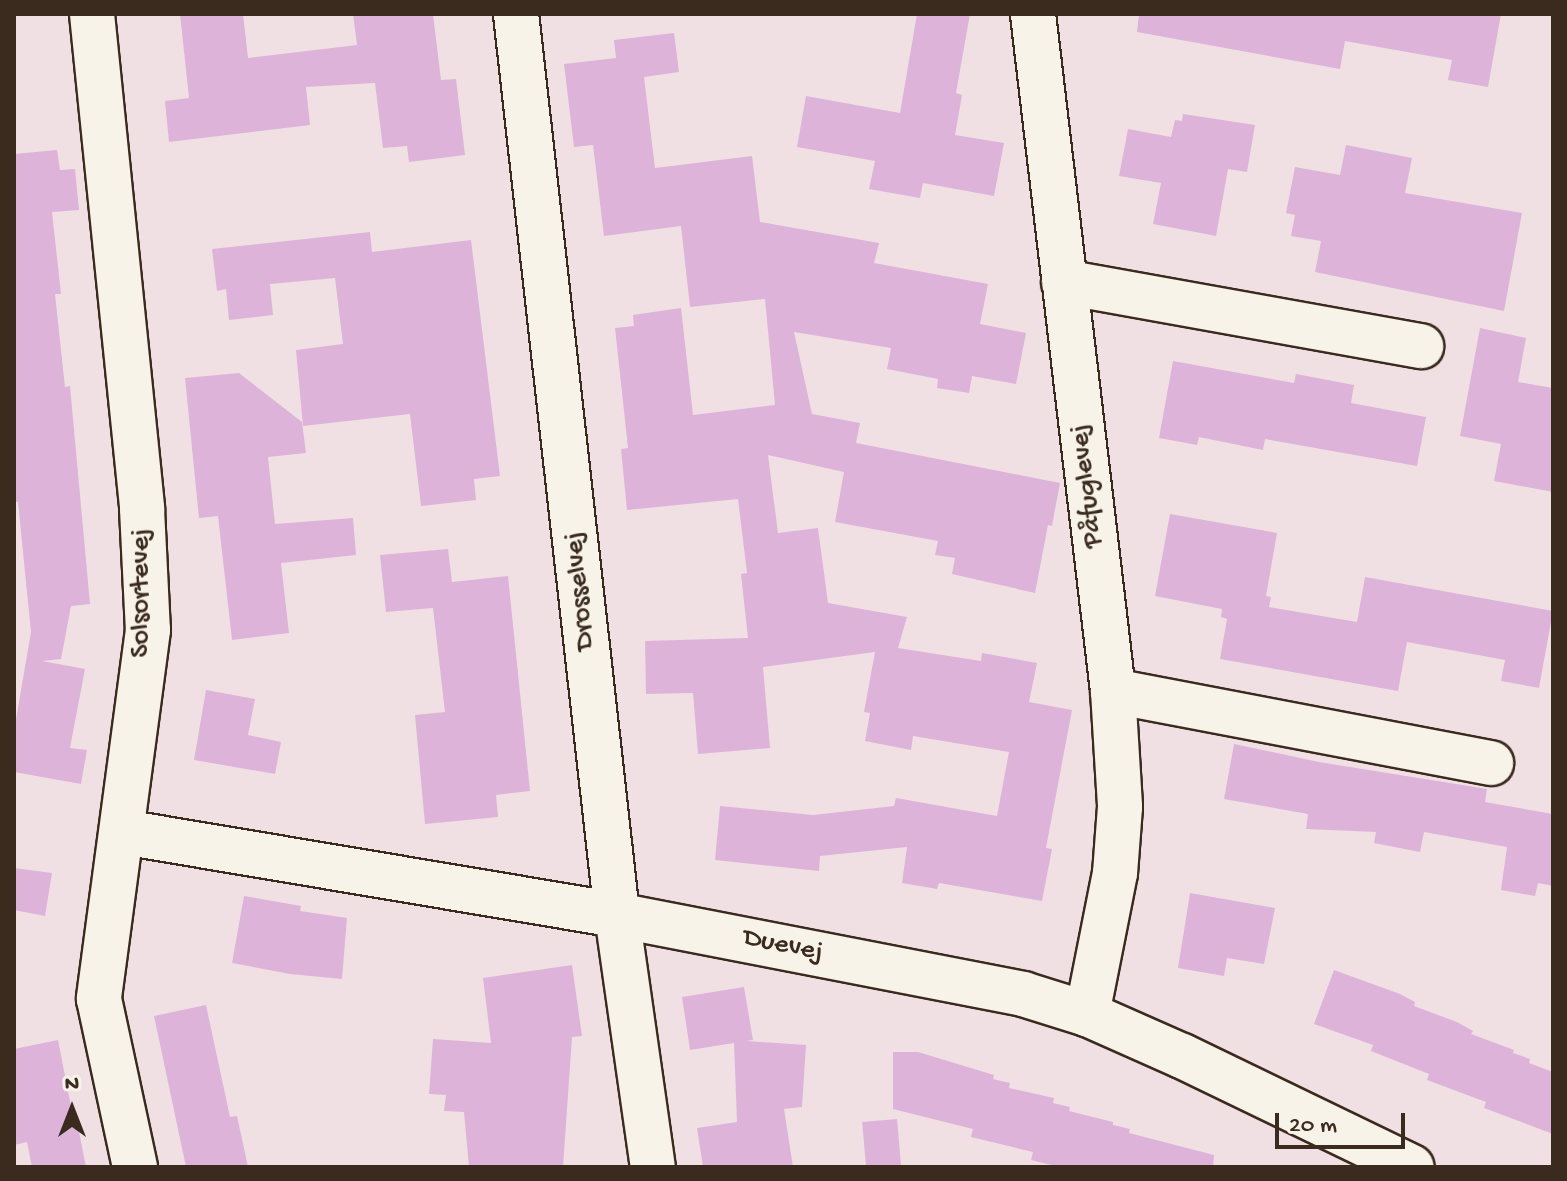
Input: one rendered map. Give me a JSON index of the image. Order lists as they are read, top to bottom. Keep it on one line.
{"streets":{"street":["Påfuglevej","Drosselvej","Solsortevej","Duevej"]},"crossings":[["Påfuglevej","Duevej"],["Drosselvej","Duevej"],["Solsortevej","Duevej"]],"scale_bar":"20 m","north":"top"}
